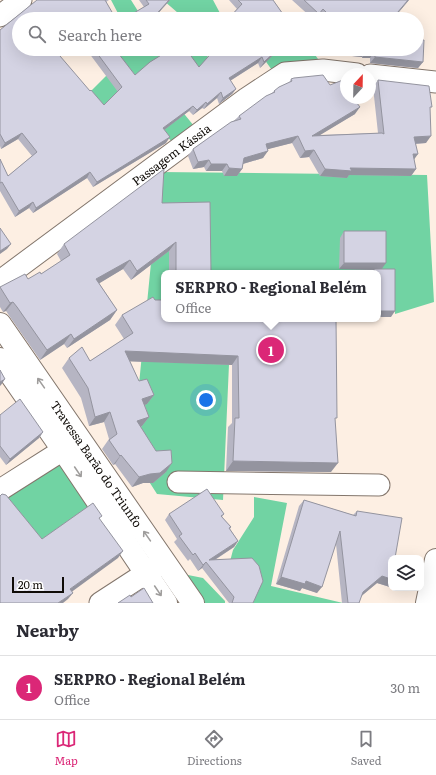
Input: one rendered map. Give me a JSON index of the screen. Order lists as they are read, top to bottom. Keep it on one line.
{"streets":{"street":["Passagem Kássia","Travessa Barão do Triunfo"]},"scale_bar":"20 m","north":"top","page":{"search":"Search here","popup":["SERPRO - Regional Belém","Office"],"pins":"1","scale":"20 m","heading":"Nearby","list":[{"mark":"1","name":"SERPRO - Regional Belém","note":"Office","value":"30 m"}],"nav":["Map","Directions","Saved"]}}
